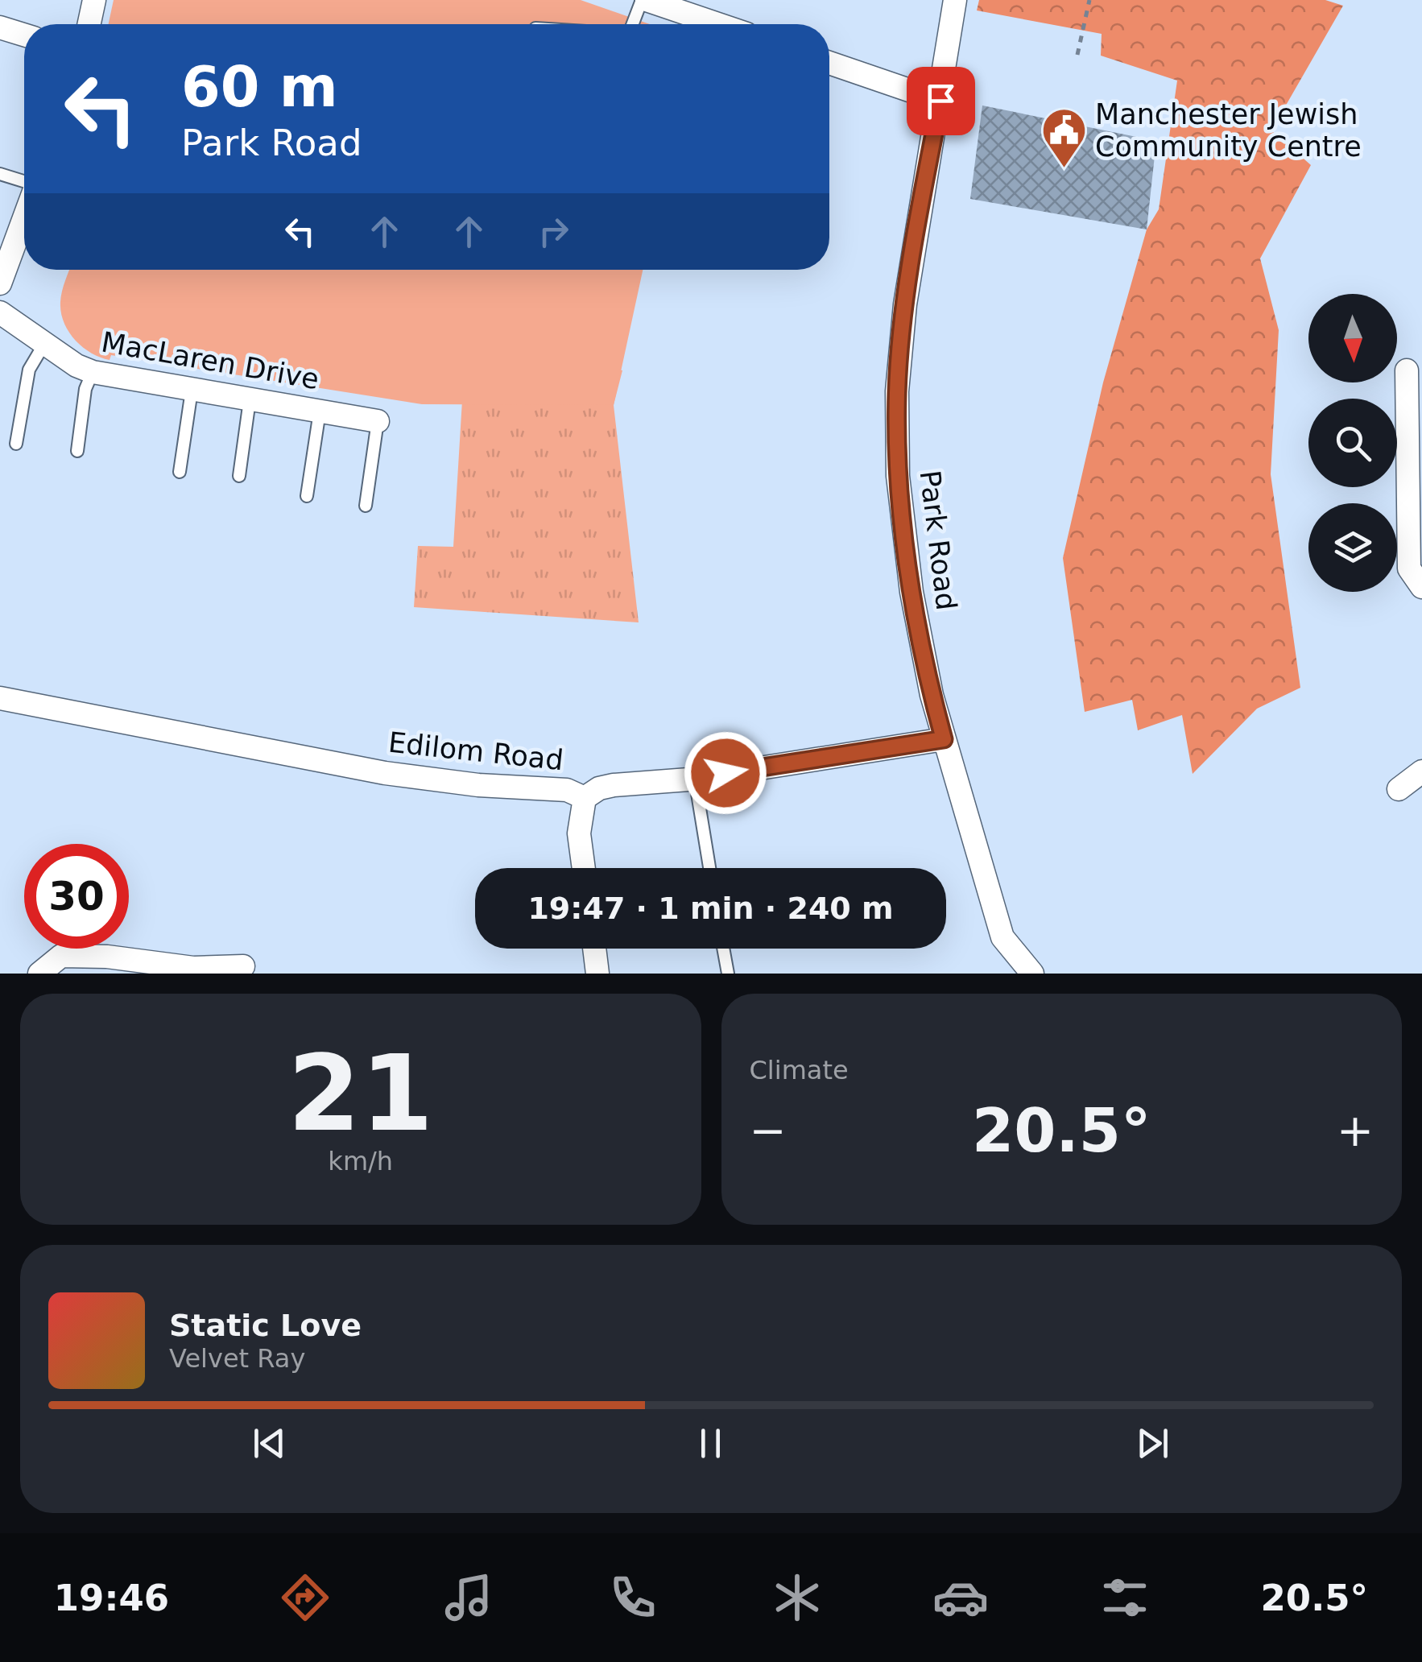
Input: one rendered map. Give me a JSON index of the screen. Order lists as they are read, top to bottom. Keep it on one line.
{"streets":{"street":["MacLaren Drive","Park Road","Edilom Road"]},"crossings":[["Park Road","Edilom Road"]],"places":{"public building":["Manchester Jewish Community Centre"]},"north":"bottom","page":{"turn":["60 m","Park Road"],"limit":"30","trip":"19:47 · 1 min · 240 m","tile":[["21","km/h"],"Climate"],"heat":["−","20.5°","+"],"song":["Static Love","Velvet Ray"],"tabs":["19:46","20.5°"]}}
